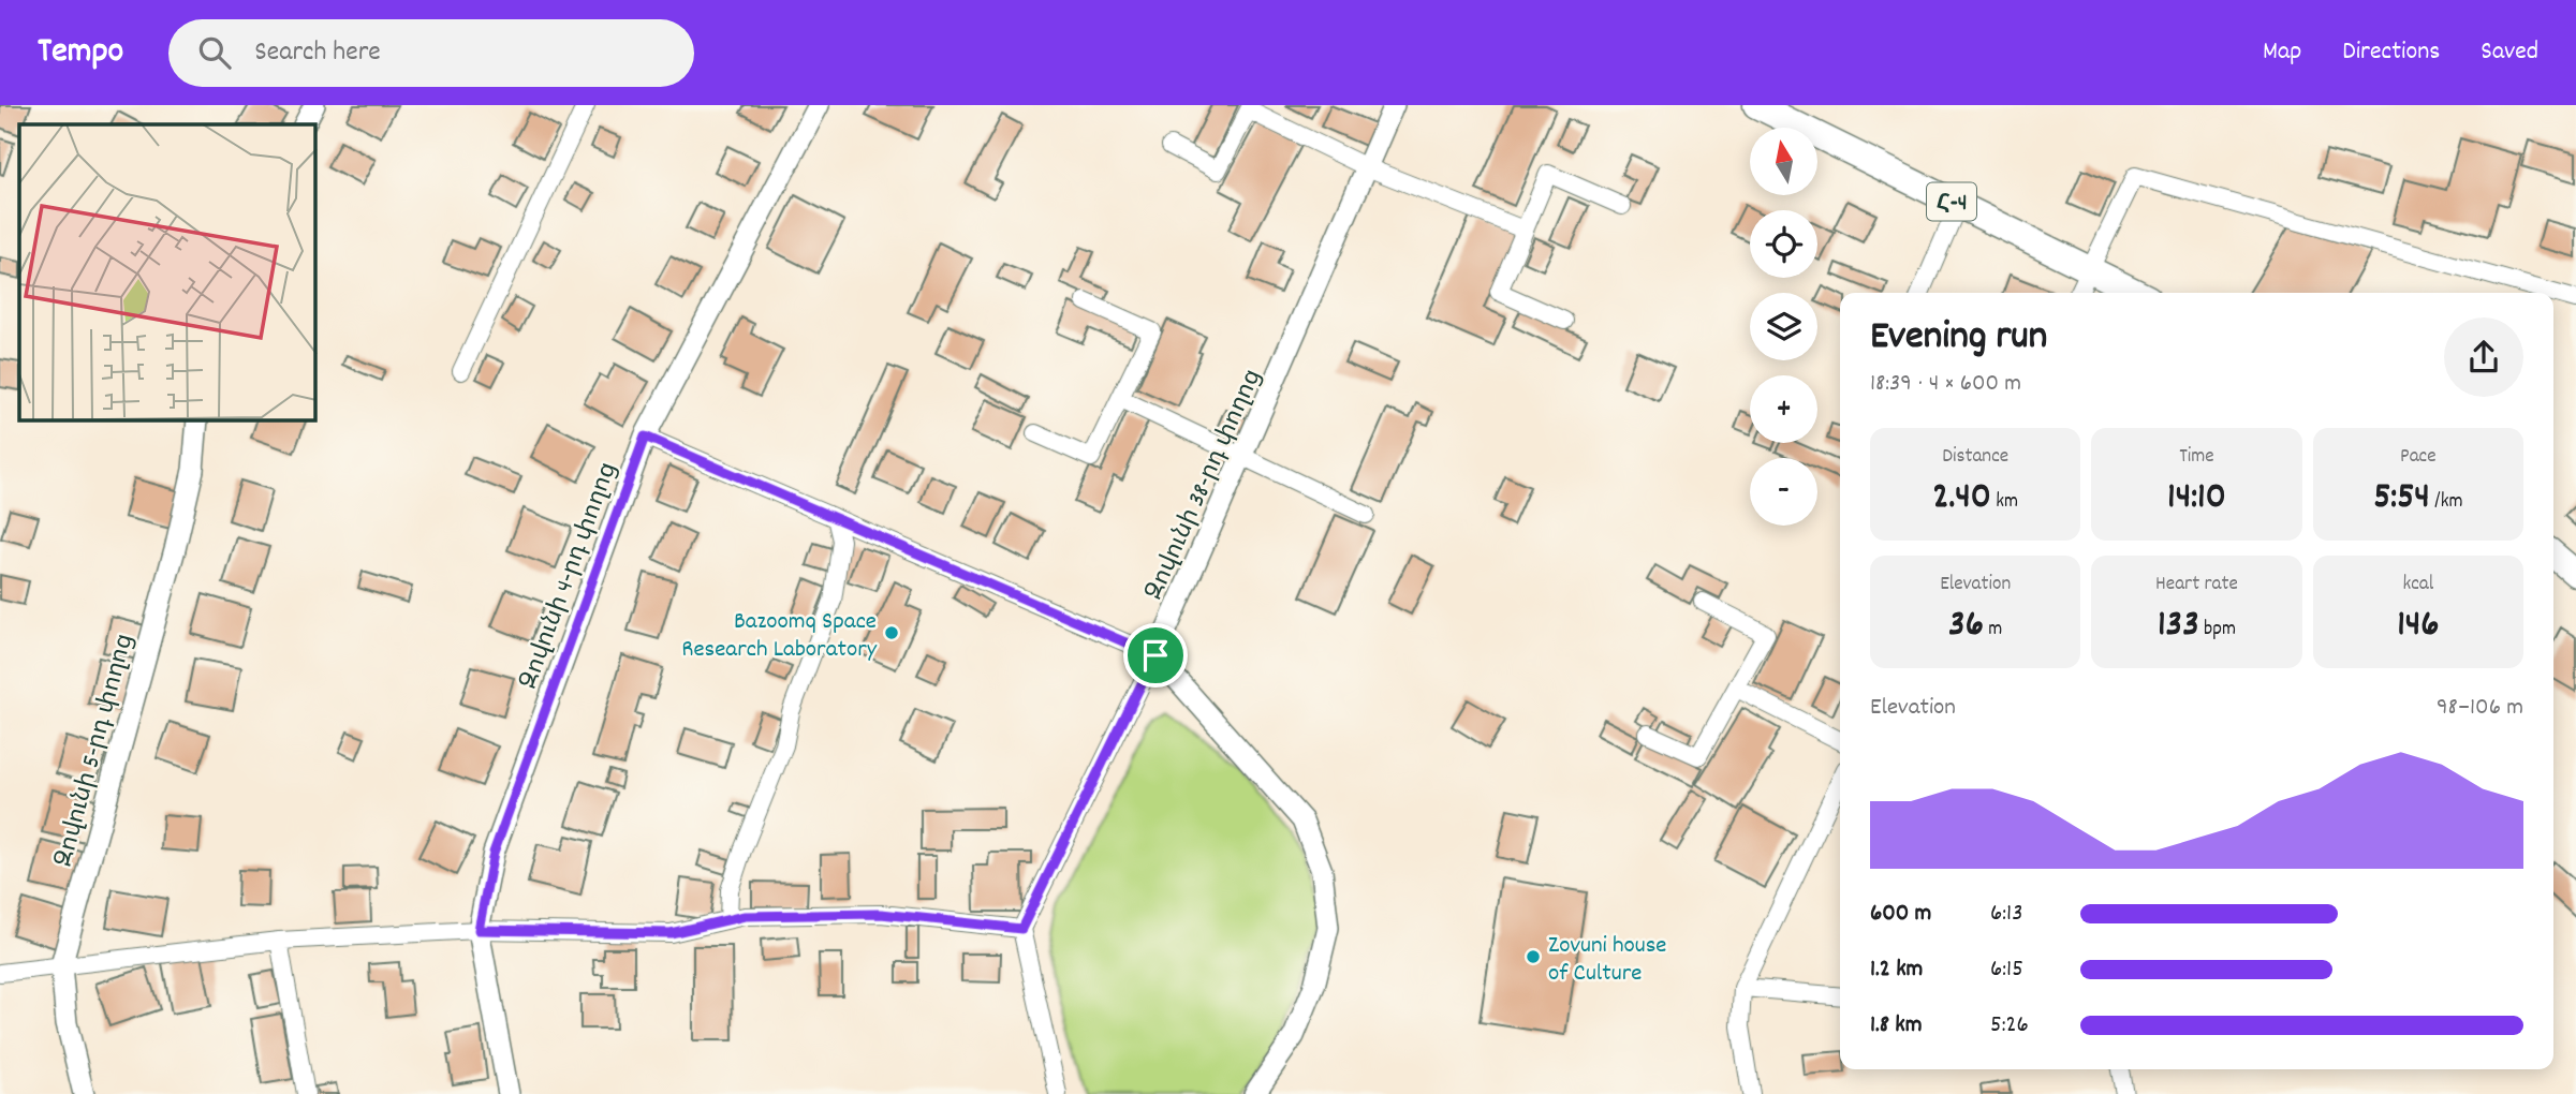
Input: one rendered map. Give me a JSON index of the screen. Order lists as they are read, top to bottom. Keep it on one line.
{"streets":{"main road":["Հ-4"],"street":["Զովունի 38-րդ փողոց","Զովունի 4-րդ փողոց","Զովունի 5-րդ փողոց"]},"places":["Bazoomq Space Research Laboratory","Zovuni house of Culture"],"north":"top","page":{"header":"Tempo","search":"Search here","nav":["Map","Directions","Saved"],"map_buttons":["+","−"],"heading":["Evening run","18:39 · 4 × 600 m"],"stats":[["Distance","2.40 km"],["Time","14:10"],["Pace","5:54 /km"],["Elevation","36 m"],["Heart rate","133 bpm"],["kcal","146"]],"chart":["Elevation","98–106 m"],"list":[{"name":"600 m","note":"6:13"},{"name":"1.2 km","note":"6:15"},{"name":"1.8 km","note":"5:26"}]}}
